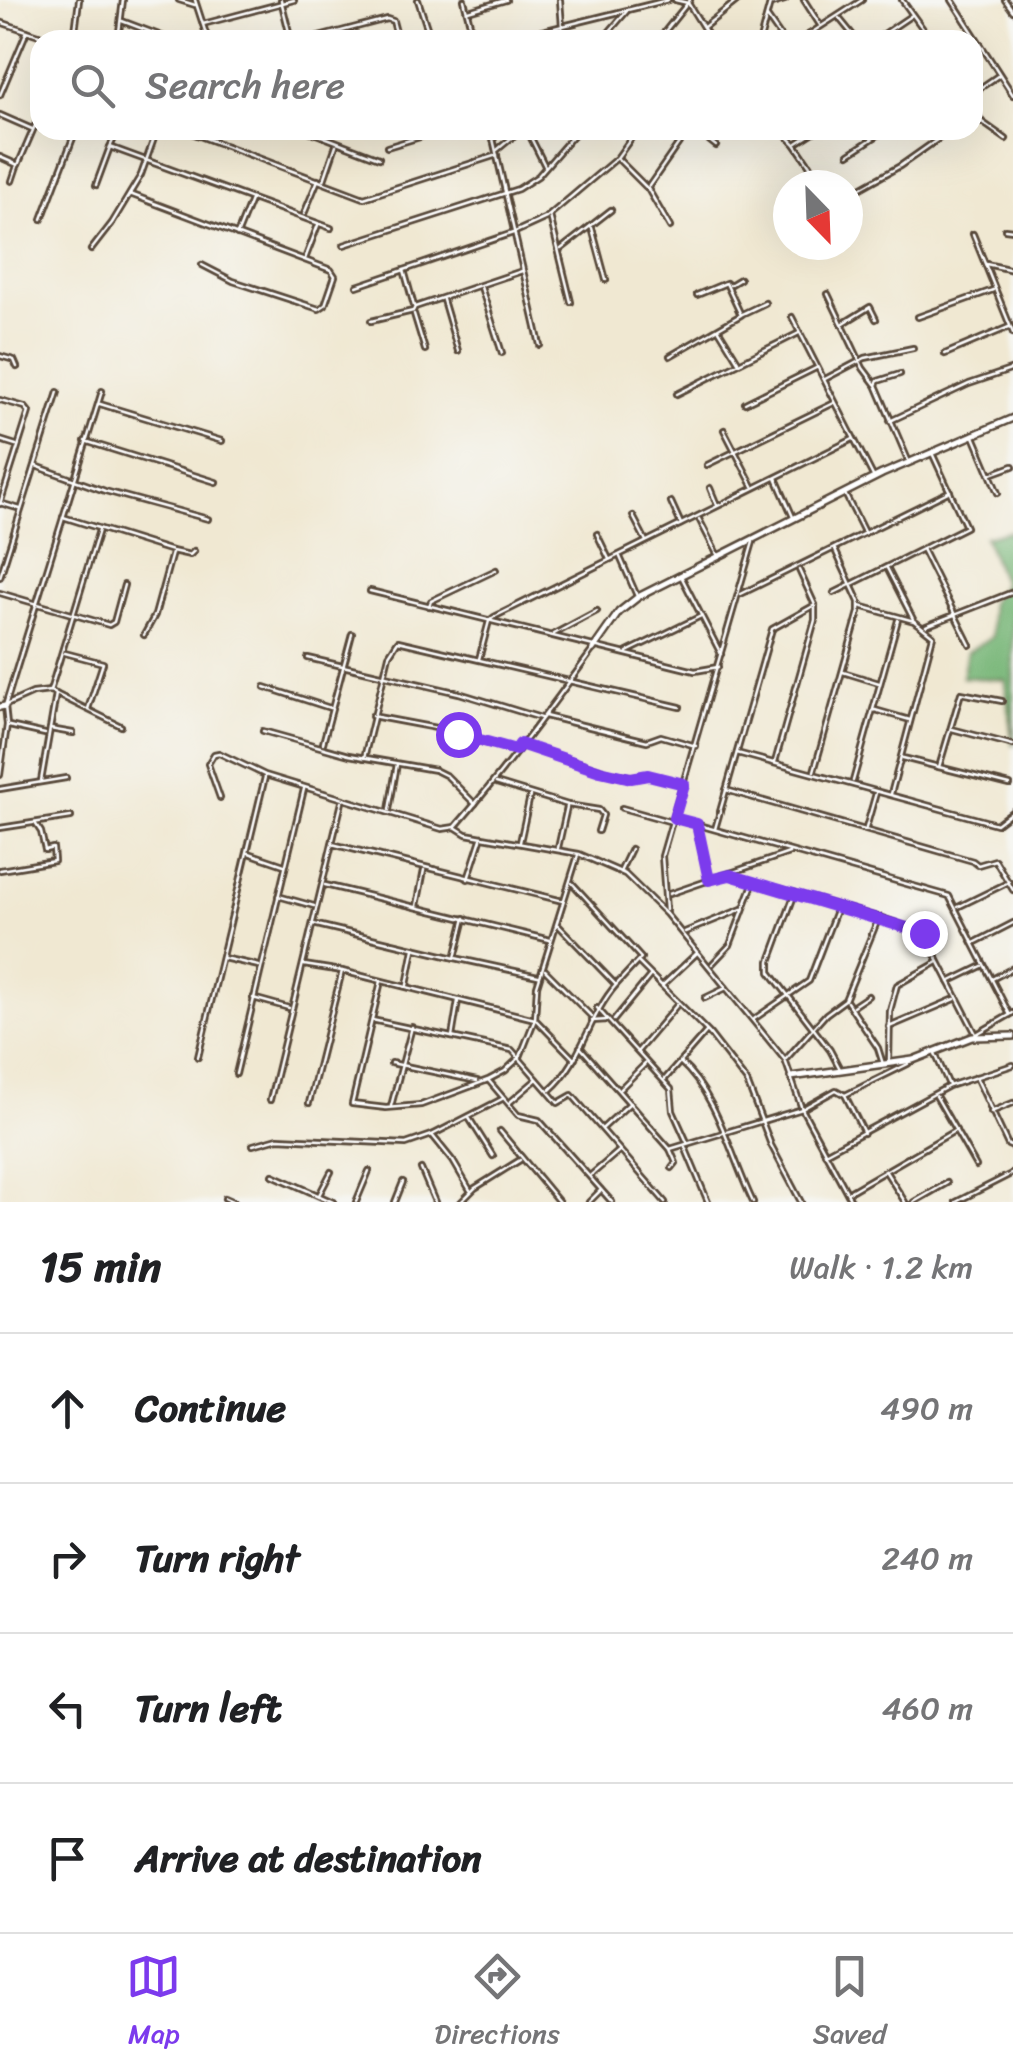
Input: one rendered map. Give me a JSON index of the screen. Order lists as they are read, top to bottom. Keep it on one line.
{"north":"bottom right","page":{"search":"Search here","heading":["15 min","Walk · 1.2 km"],"list":[["Continue","490 m"],["Turn right","240 m"],["Turn left","460 m"],"Arrive at destination"],"nav":["Map","Directions","Saved"]}}
